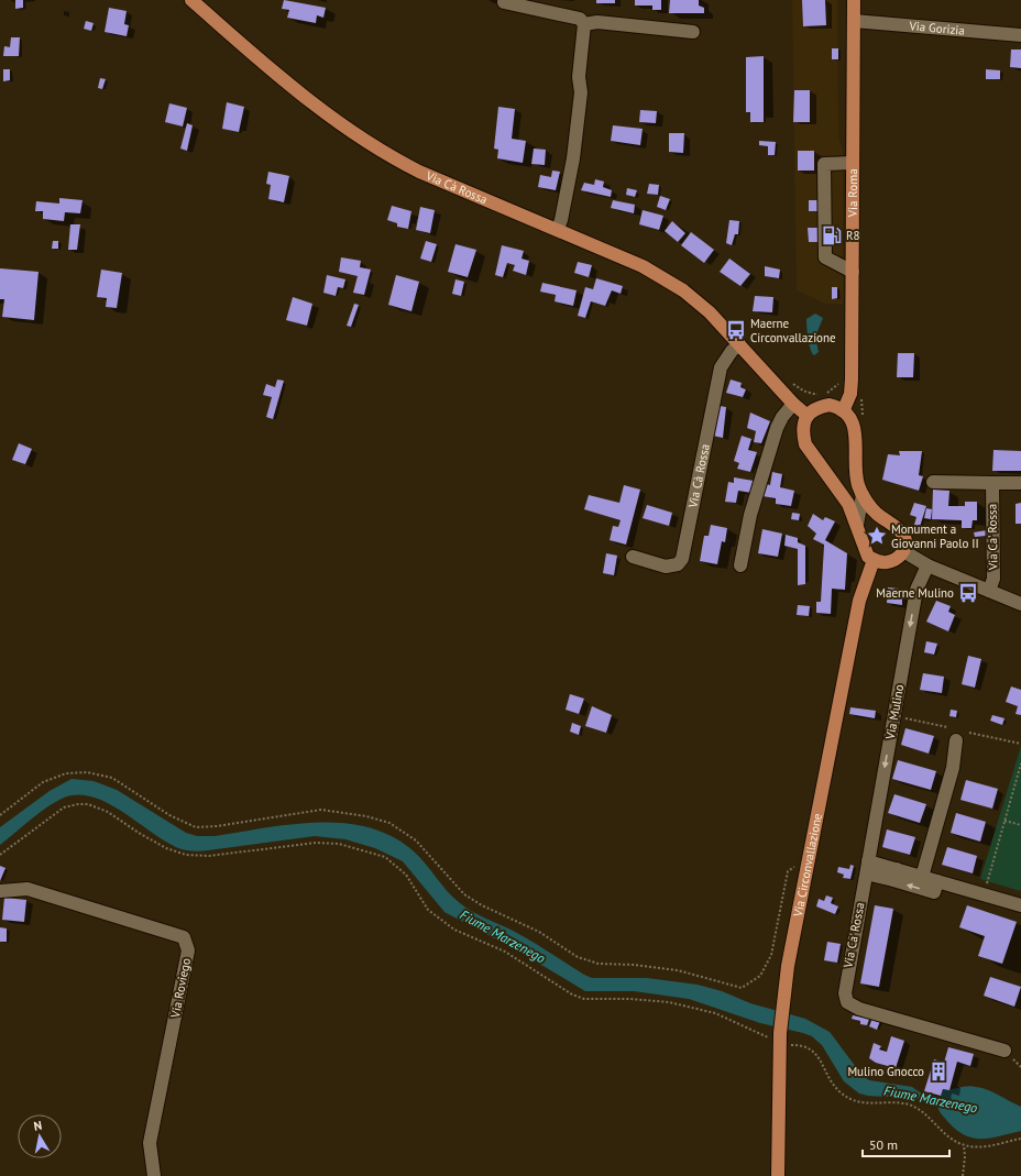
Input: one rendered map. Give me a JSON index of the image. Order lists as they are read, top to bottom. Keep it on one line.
{"streets":{"main road":["Via Cà Rossa","Via Roma","Via Circonvallazione"],"street":["Via Gorizia","Via Ca' Rossa","Via Mulino","Via Roviego"]},"crossings":[["Via Gorizia","Via Roma"],["Via Ca' Rossa","Via Mulino"]],"water":["Fiume Marzenego"],"places":{"fuel station":["R8"],"bus stop":["Maerne Circonvallazione","Maerne Mulino"],"place":["Monument a Giovanni Paolo II"],"building":["Mulino Gnocco"]},"scale_bar":"50 m","north":"top"}
